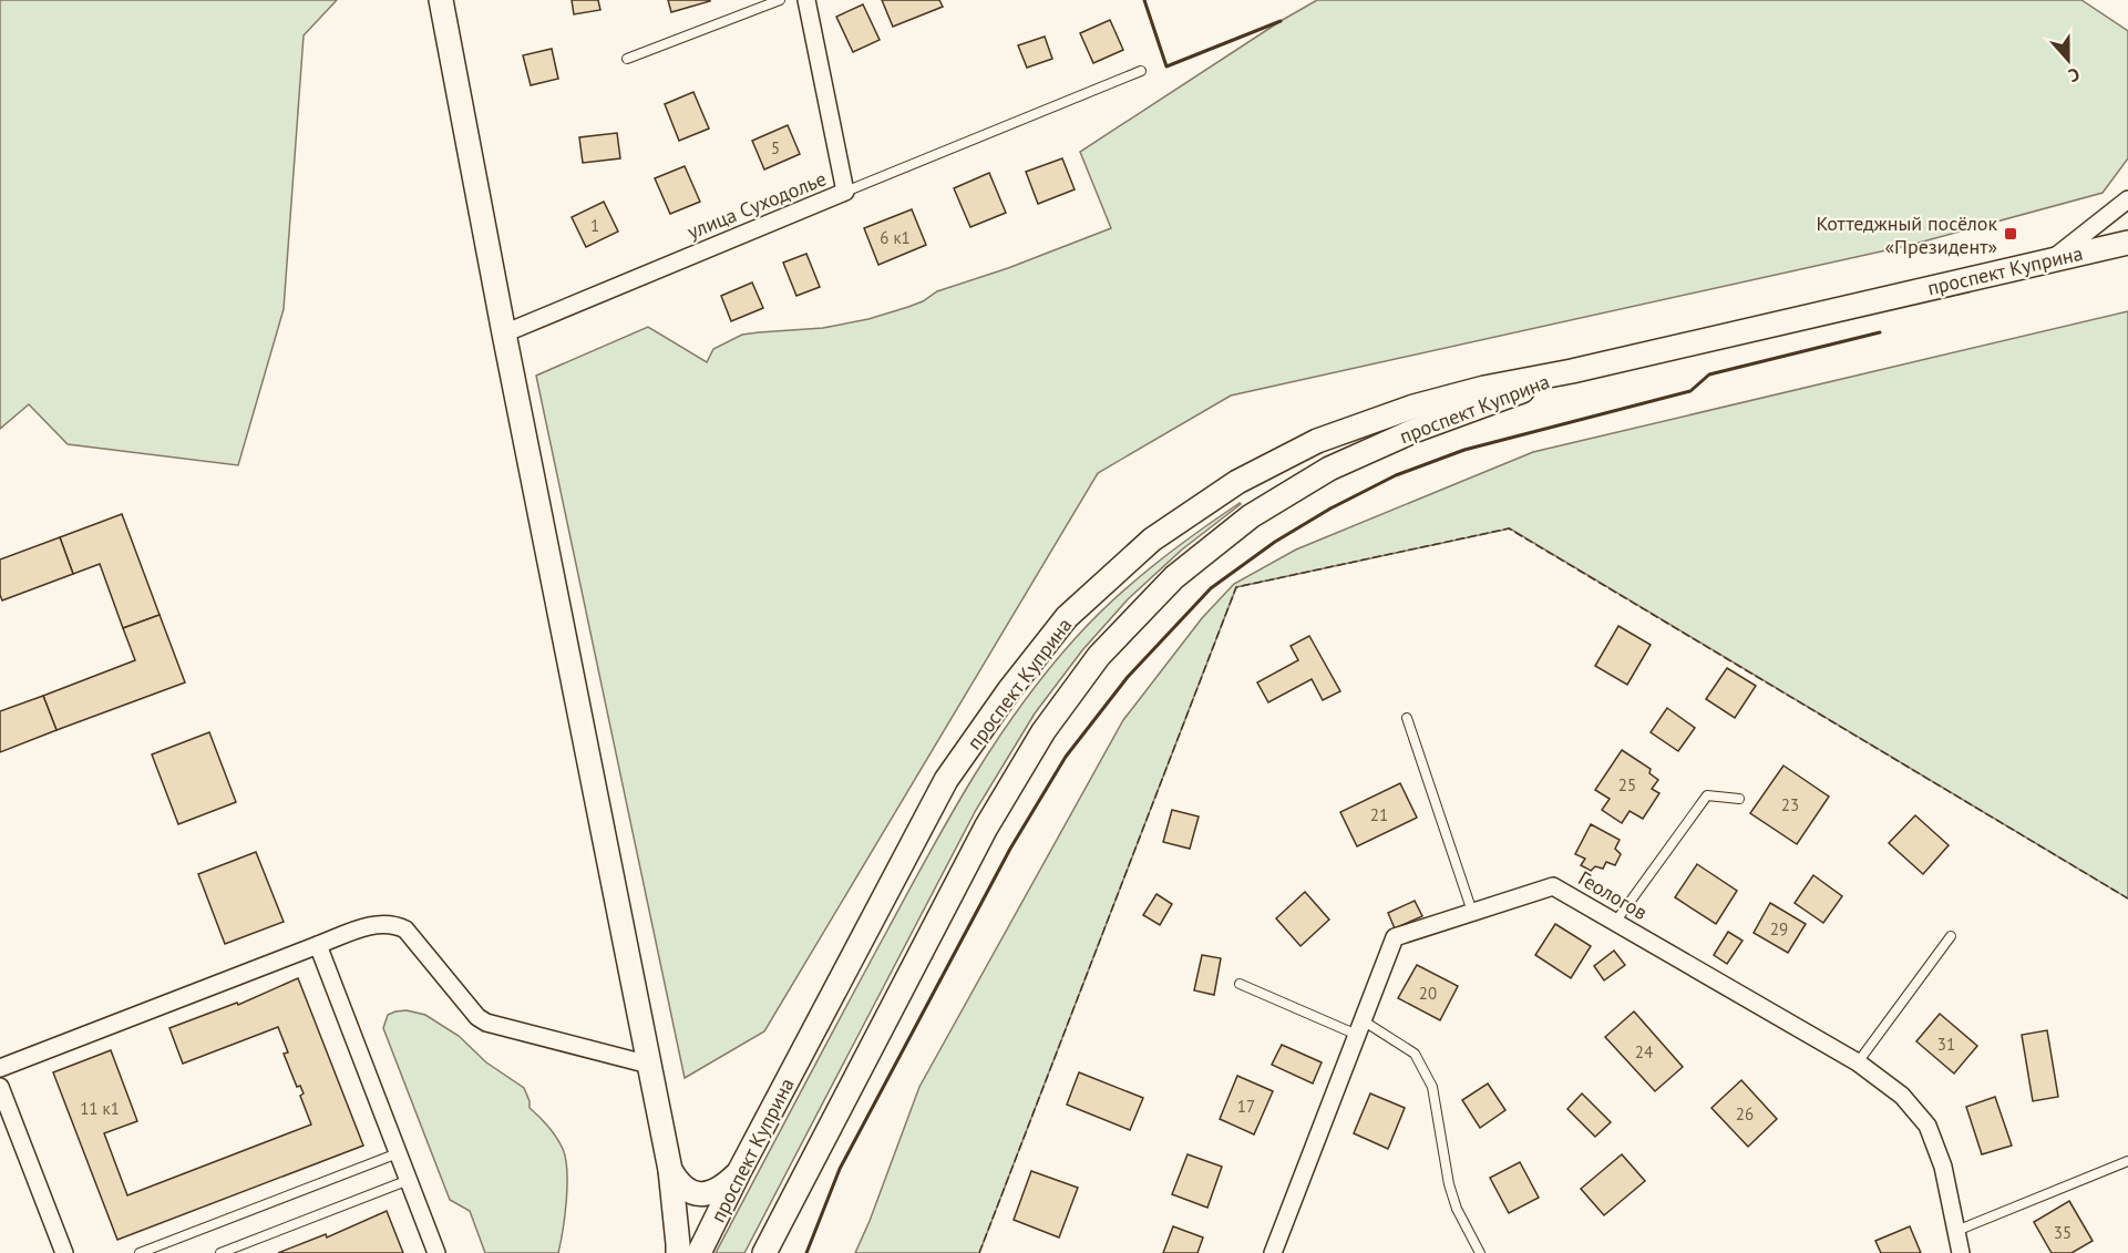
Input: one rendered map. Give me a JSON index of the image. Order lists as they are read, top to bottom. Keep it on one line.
{"streets":{"main road":["проспект Куприна"],"street":["улица Суходолье","Геологов"]},"places":{"transit":["Коттеджный посёлок «Президент»"]},"house_numbers":["5","1","6 к1","25","23","21","29","20","31","24","17","11 к1","26","35"],"north":"bottom"}
